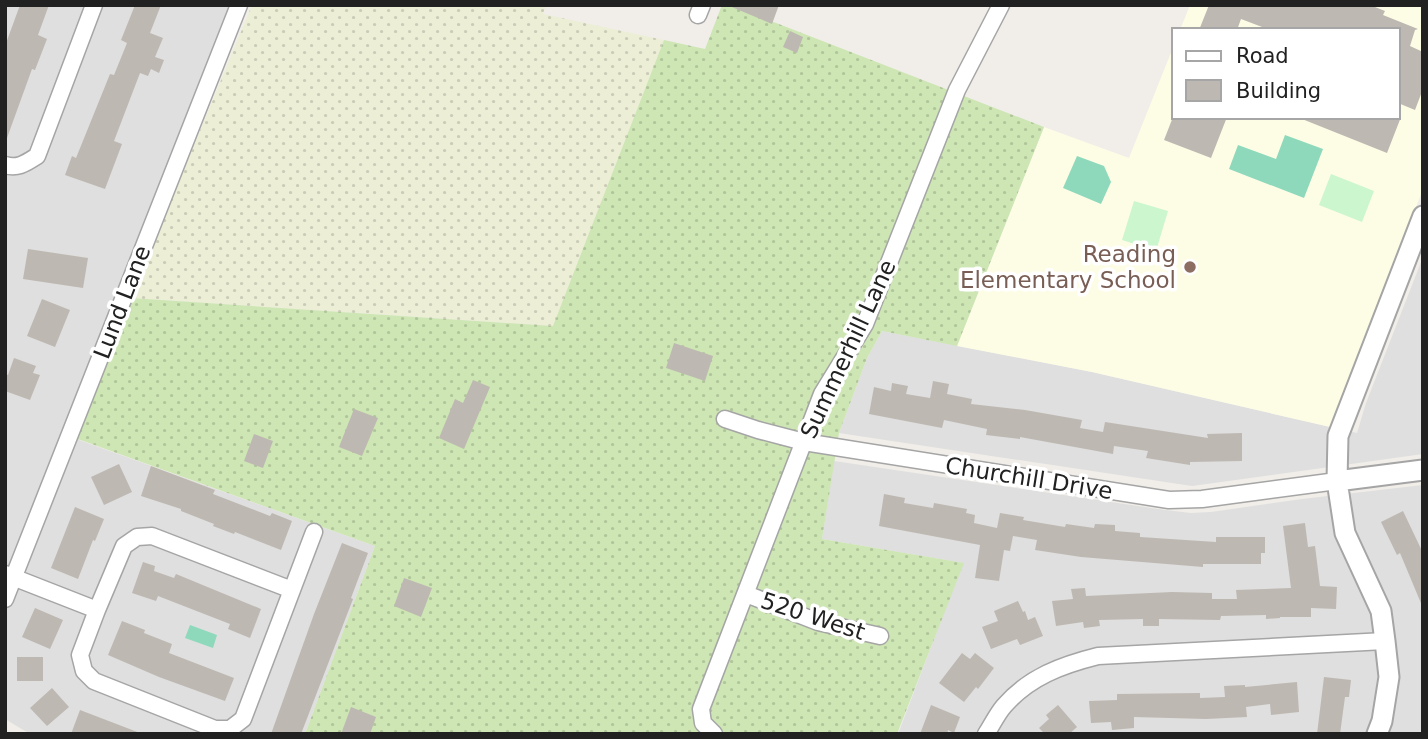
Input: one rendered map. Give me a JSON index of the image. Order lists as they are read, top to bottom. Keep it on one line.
{"streets":{"street":["Lund Lane","Summerhill Lane","Churchill Drive","520 West"]},"crossings":[["Summerhill Lane","Churchill Drive"],["Summerhill Lane","520 West"]],"places":["Reading Elementary School"],"legend":["Road","Building"]}
